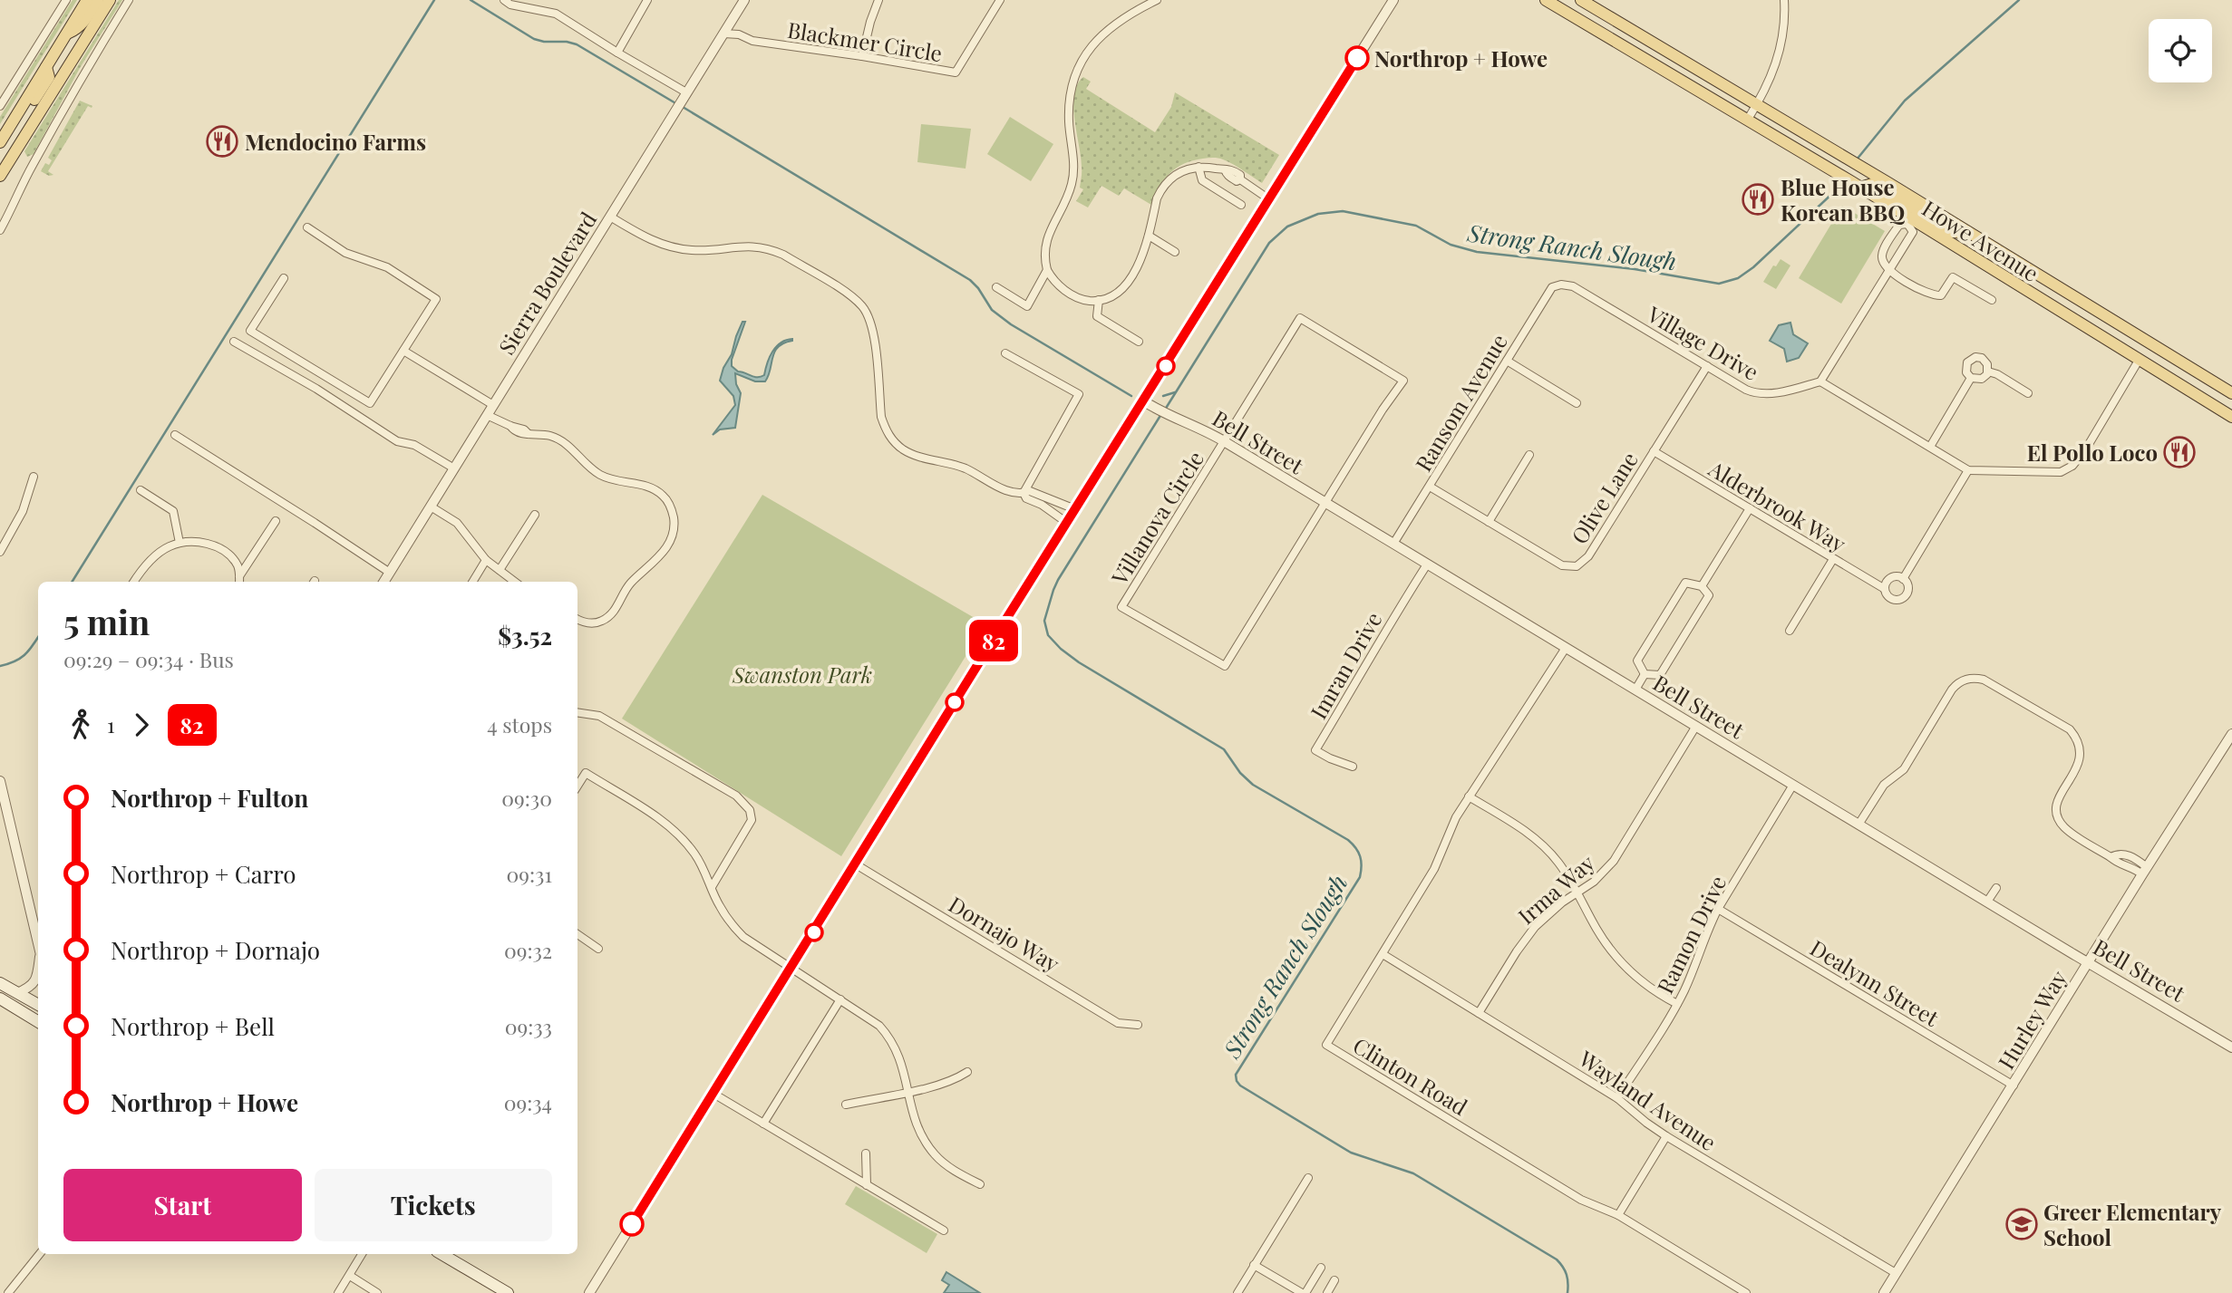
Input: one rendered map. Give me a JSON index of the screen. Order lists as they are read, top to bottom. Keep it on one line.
{"streets":{"main road":["Howe Avenue"],"street":["Blackmer Circle","Sierra Boulevard","Village Drive","Ransom Avenue","Bell Street","Olive Lane","Alderbrook Way","Villanova Circle","Imran Drive","Irma Way","Dornajo Way","Ramon Drive","Dealynn Street","Hurley Way","Clinton Road","Wayland Avenue"]},"crossings":[["Blackmer Circle","Sierra Boulevard"],["Village Drive","Ransom Avenue"],["Village Drive","Olive Lane"],["Ransom Avenue","Bell Street"],["Ransom Avenue","Olive Lane"],["Bell Street","Villanova Circle"],["Bell Street","Imran Drive"],["Bell Street","Irma Way"],["Bell Street","Ramon Drive"],["Bell Street","Hurley Way"],["Bell Street","Clinton Road"],["Olive Lane","Alderbrook Way"],["Irma Way","Wayland Avenue"],["Ramon Drive","Dealynn Street"],["Ramon Drive","Wayland Avenue"],["Dealynn Street","Hurley Way"],["Hurley Way","Wayland Avenue"],["Clinton Road","Wayland Avenue"]],"water":["Strong Ranch Slough"],"parks":["Swanston Park"],"places":{"other":["Northrop + Howe"],"restaurant":["Mendocino Farms","Blue House Korean BBQ","El Pollo Loco"],"school or university":["Greer Elementary School"]},"lines":["bus line 82"],"page":{"on_map":"82","heading":["5 min","09:29 – 09:34 · Bus","$3.52"],"legs":["1","82","4 stops"],"list":[{"name":"Northrop + Fulton","value":"09:30"},{"name":"Northrop + Carro","value":"09:31"},{"name":"Northrop + Dornajo","value":"09:32"},{"name":"Northrop + Bell","value":"09:33"},{"name":"Northrop + Howe","value":"09:34"}],"buttons":["Start","Tickets"]}}
